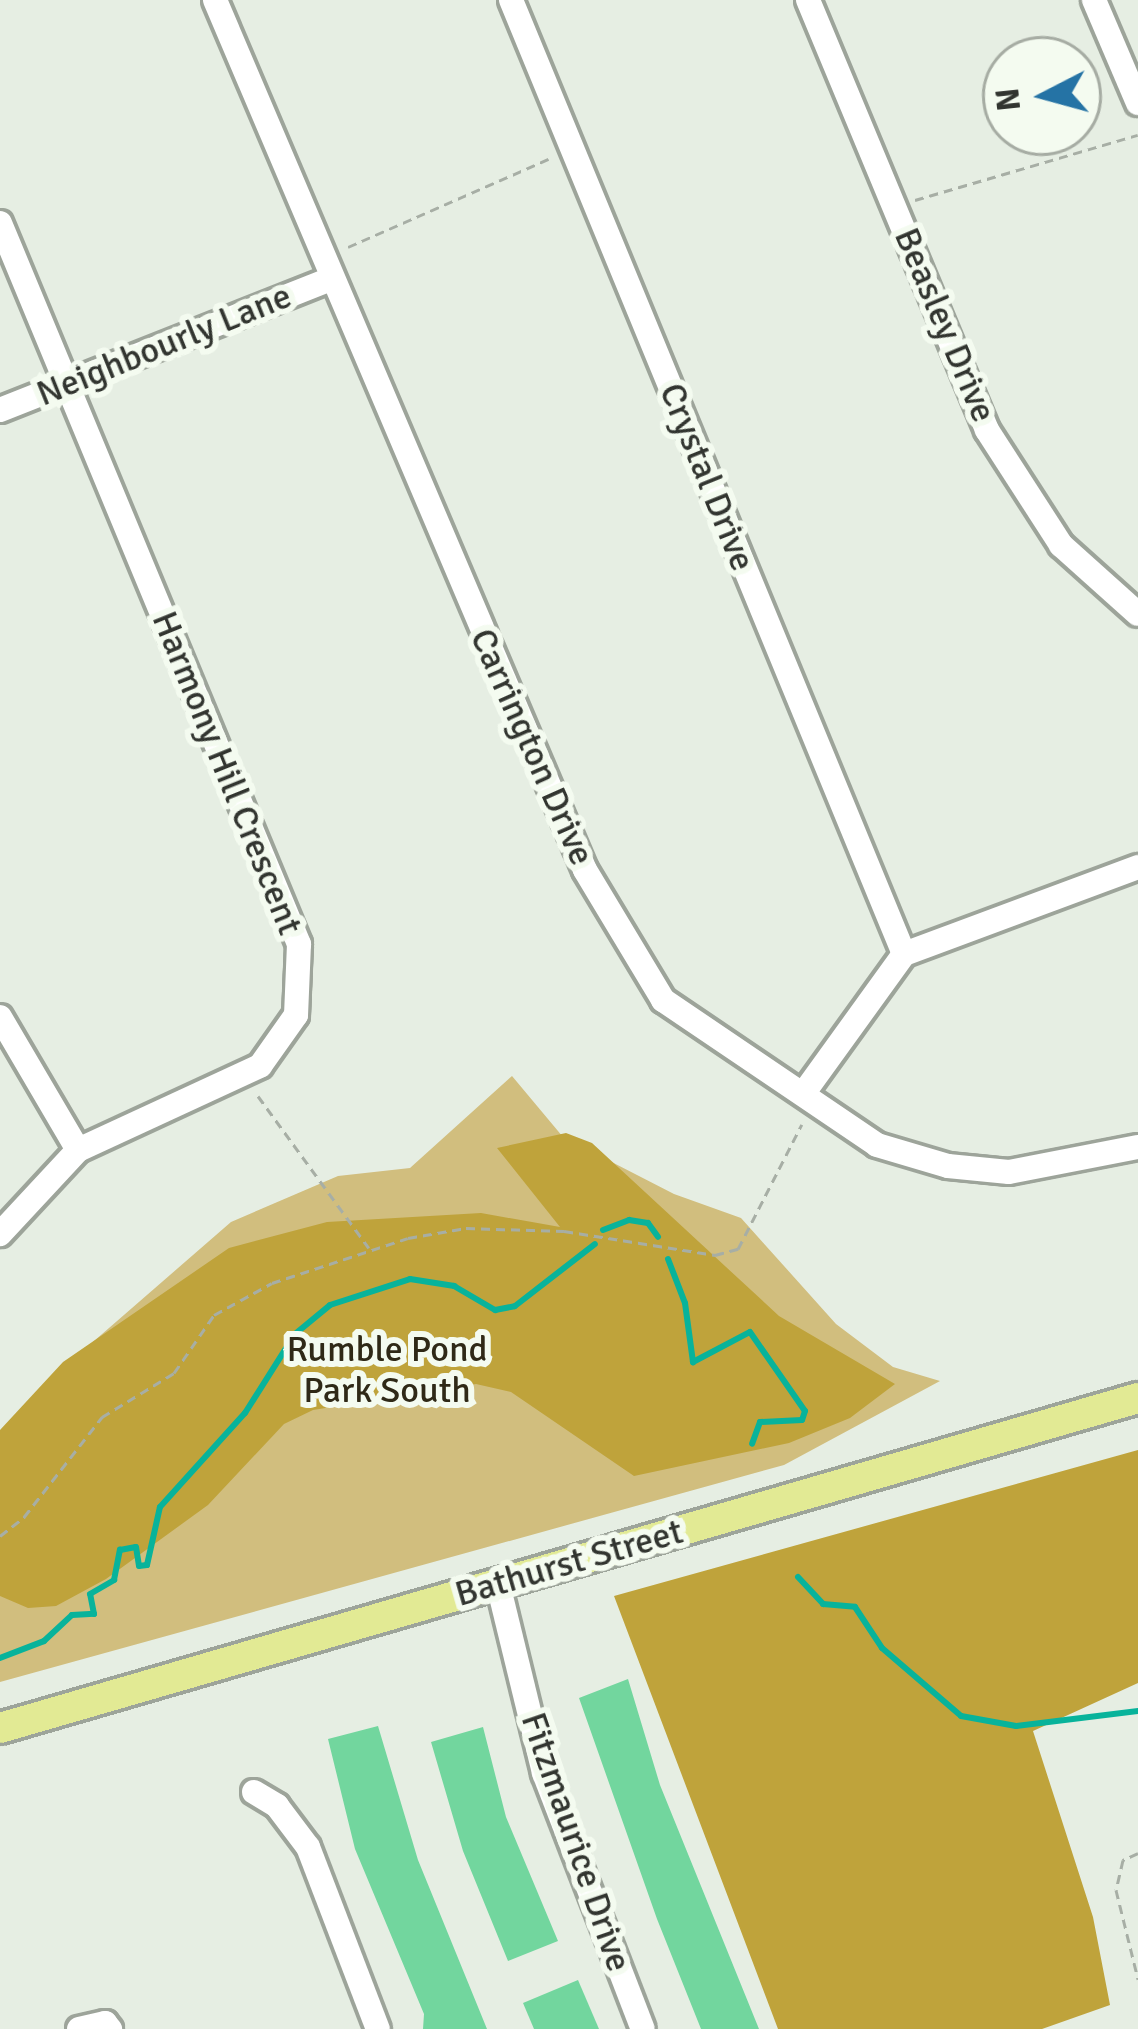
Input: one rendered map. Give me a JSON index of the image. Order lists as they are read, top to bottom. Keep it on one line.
{"streets":{"main road":["Bathurst Street"],"street":["Beasley Drive","Neighbourly Lane","Crystal Drive","Carrington Drive","Harmony Hill Crescent","Fitzmaurice Drive"]},"crossings":[["Neighbourly Lane","Carrington Drive"],["Neighbourly Lane","Harmony Hill Crescent"],["Bathurst Street","Fitzmaurice Drive"]],"parks":["Rumble Pond Park South"],"north":"left"}
